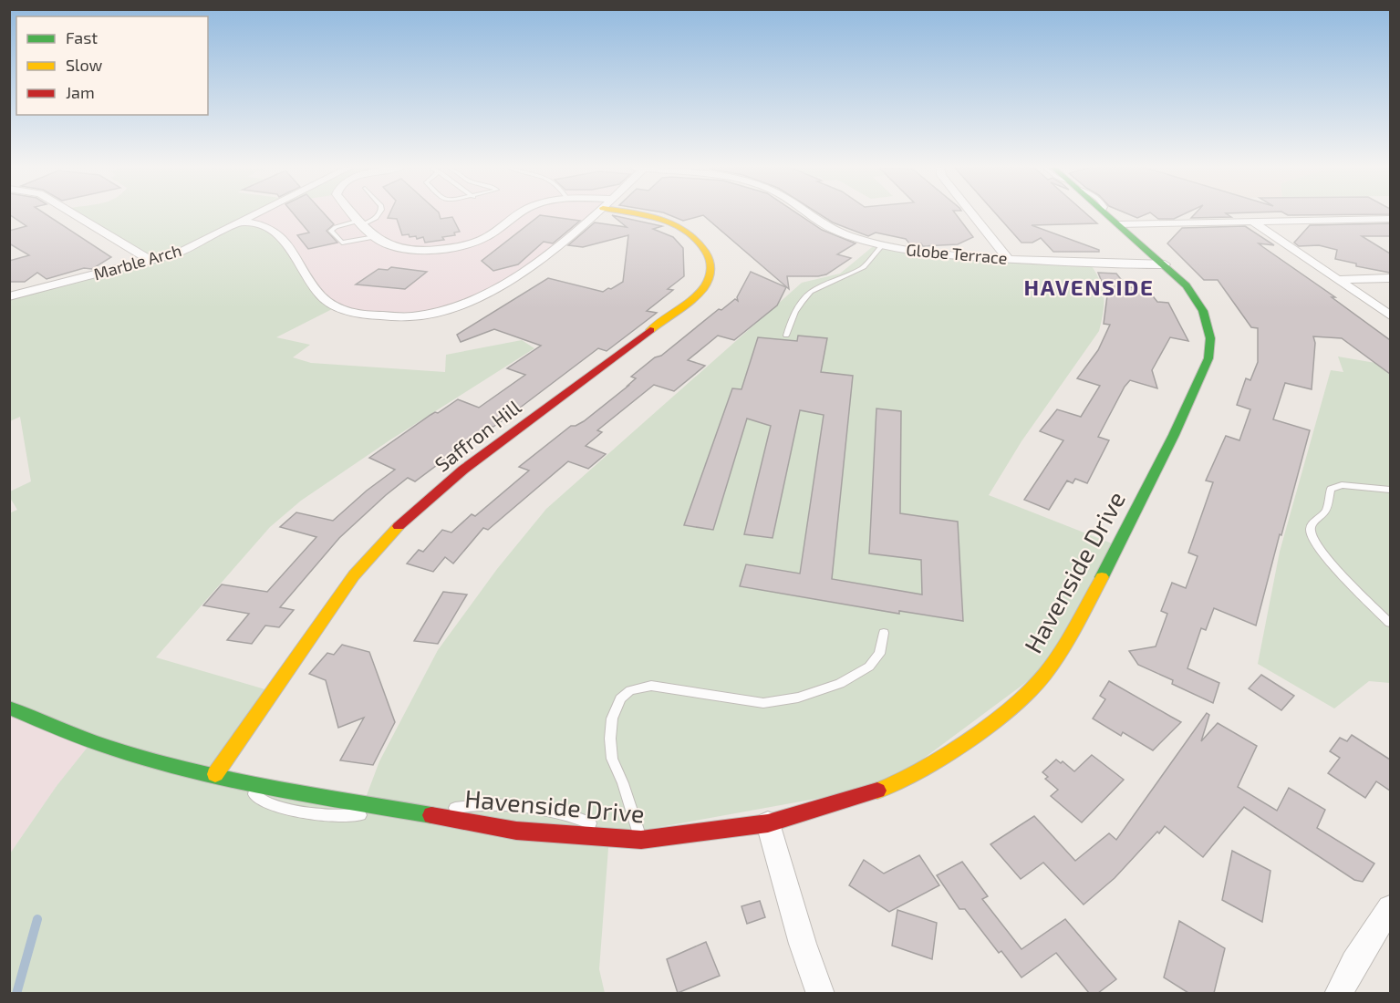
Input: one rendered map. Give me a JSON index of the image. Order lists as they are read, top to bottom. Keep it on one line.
{"streets":{"street":["Globe Terrace","Marble Arch","Saffron Hill","Havenside Drive"]},"crossings":[["Globe Terrace","Havenside Drive"],["Saffron Hill","Havenside Drive"]],"districts":["HAVENSIDE"],"legend":["Fast","Slow","Jam"]}
